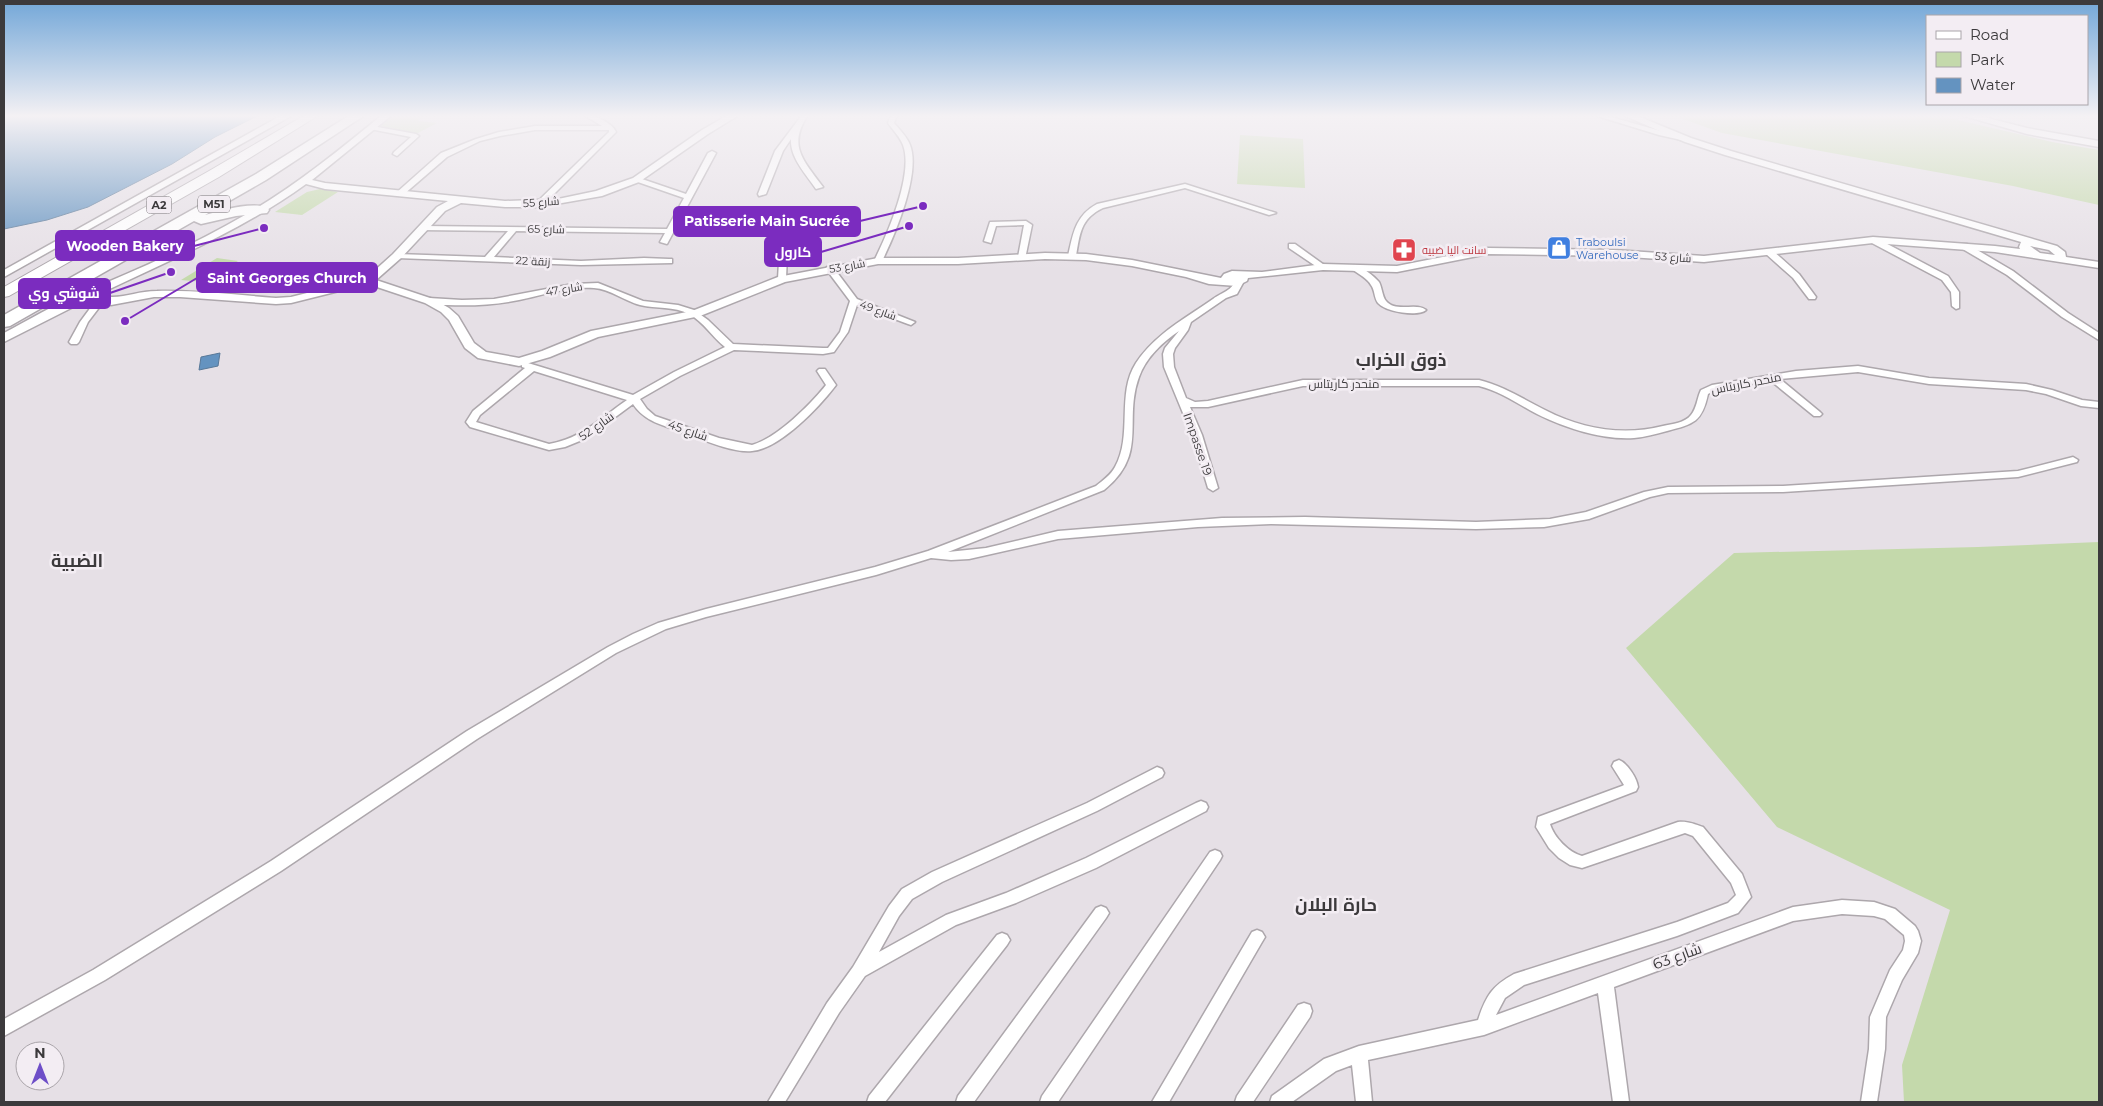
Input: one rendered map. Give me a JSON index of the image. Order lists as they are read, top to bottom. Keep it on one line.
{"streets":{"highway":["M51","A2"],"street":["شارع 55","شارع 65","شارع 53","زنقة 22","شارع 47","شارع 49","منحدر كاريتاس","شارع 52","شارع 45","Impasse 19","شارع 63"]},"crossings":[["شارع 53","شارع 47"],["شارع 53","شارع 49"],["منحدر كاريتاس","Impasse 19"],["شارع 52","شارع 45"]],"districts":["ذوق الخراب","الضبية","حارة البلان"],"places":{"other":["Patisserie Main Sucrée","كارول","Wooden Bakery","شوشي وي","Saint Georges Church"],"shop":["Traboulsi Warehouse"],"pharmacy":["سانت اليا ضبيه"]},"legend":["Road","Park","Water"],"north":"top"}
